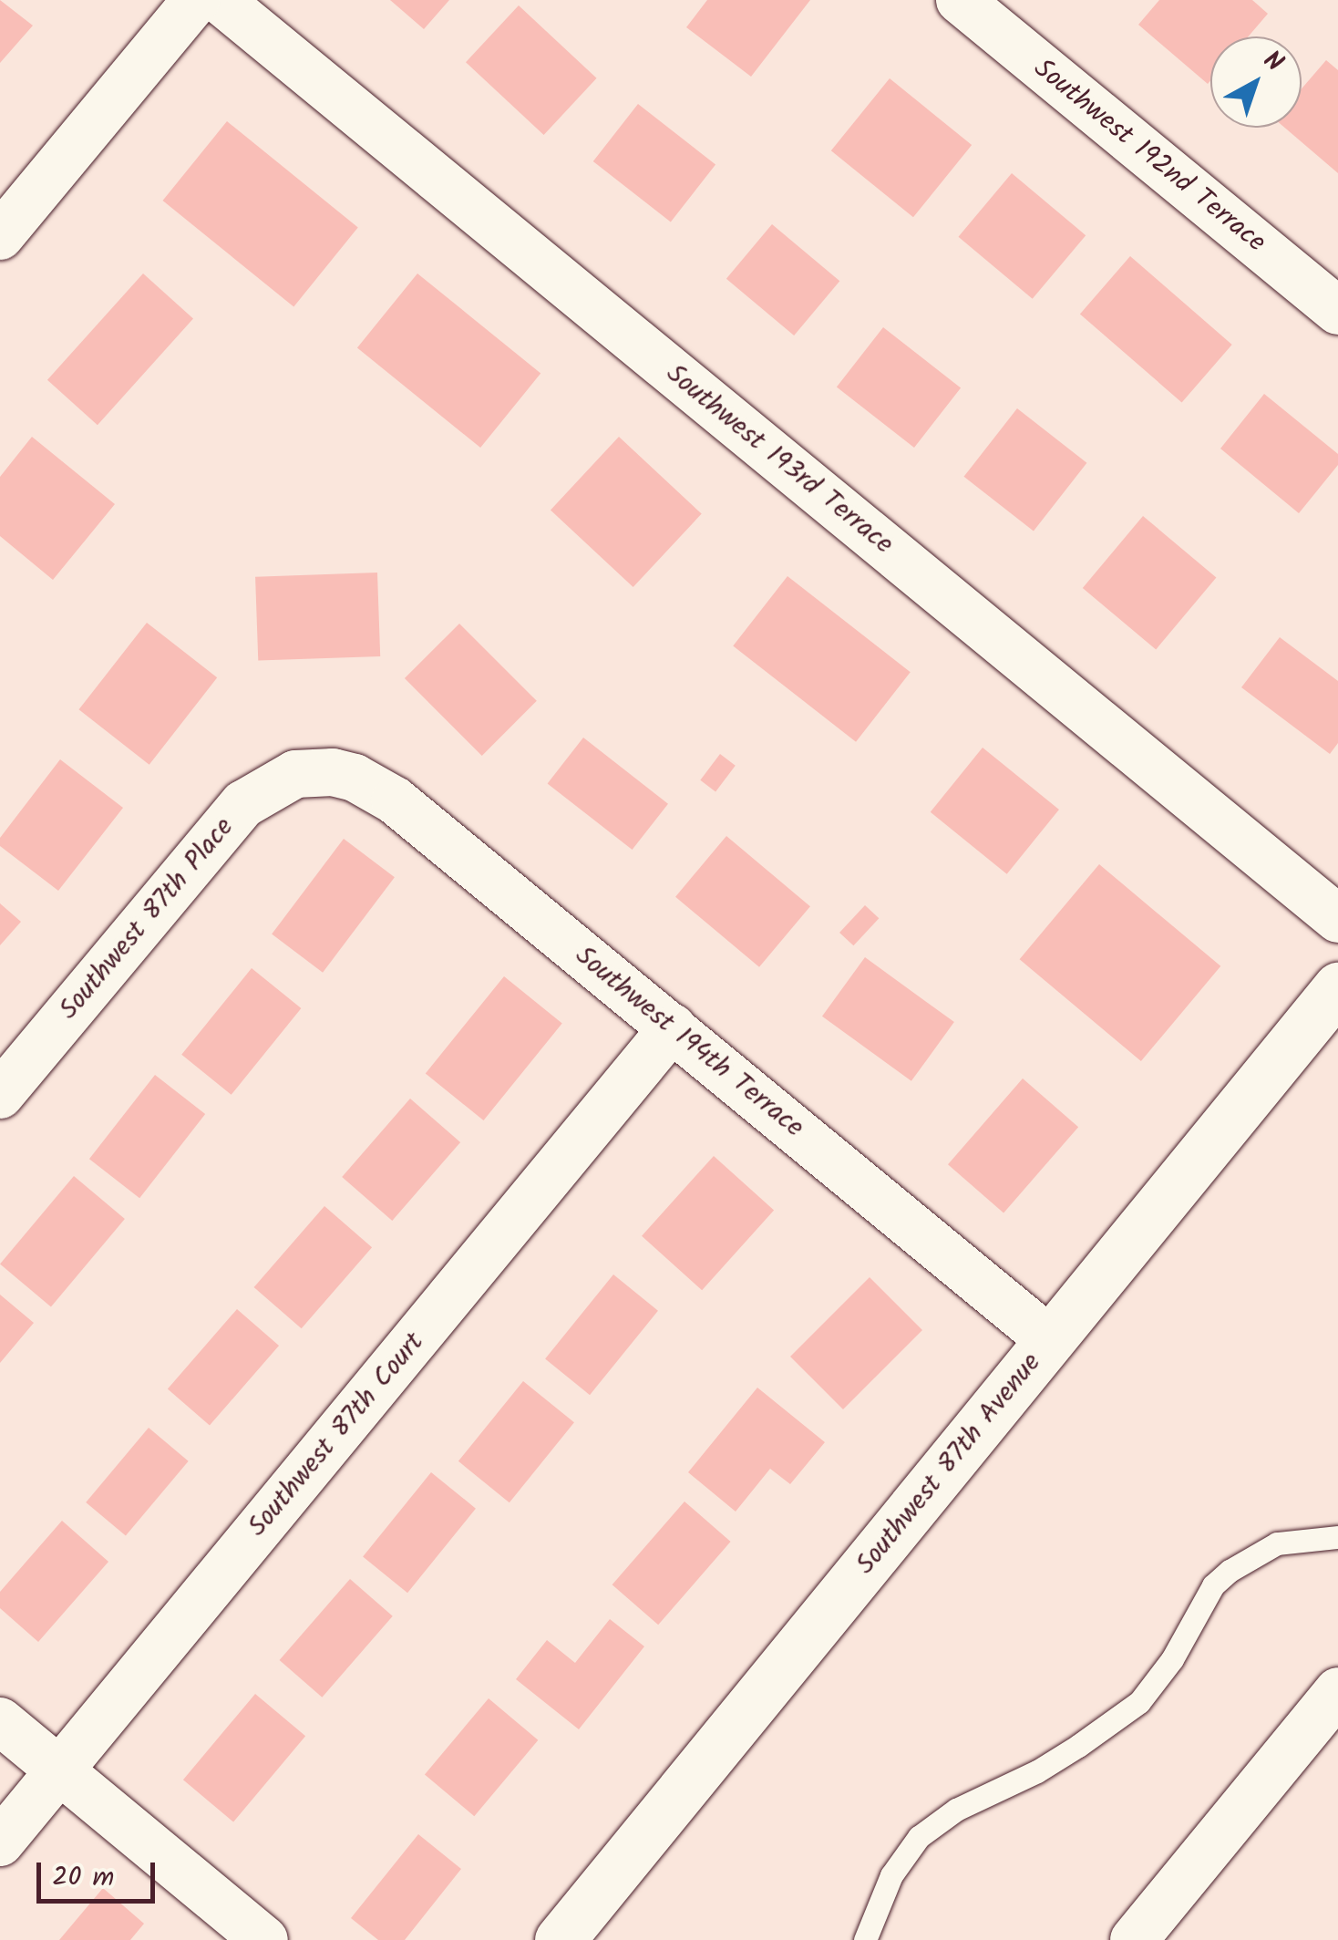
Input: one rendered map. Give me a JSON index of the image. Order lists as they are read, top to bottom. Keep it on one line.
{"streets":{"street":["Southwest 192nd Terrace","Southwest 193rd Terrace","Southwest 87th Place","Southwest 194th Terrace","Southwest 87th Court","Southwest 87th Avenue"]},"crossings":[["Southwest 87th Place","Southwest 194th Terrace"],["Southwest 194th Terrace","Southwest 87th Court"],["Southwest 194th Terrace","Southwest 87th Avenue"]],"scale_bar":"20 m","north":"top right"}
